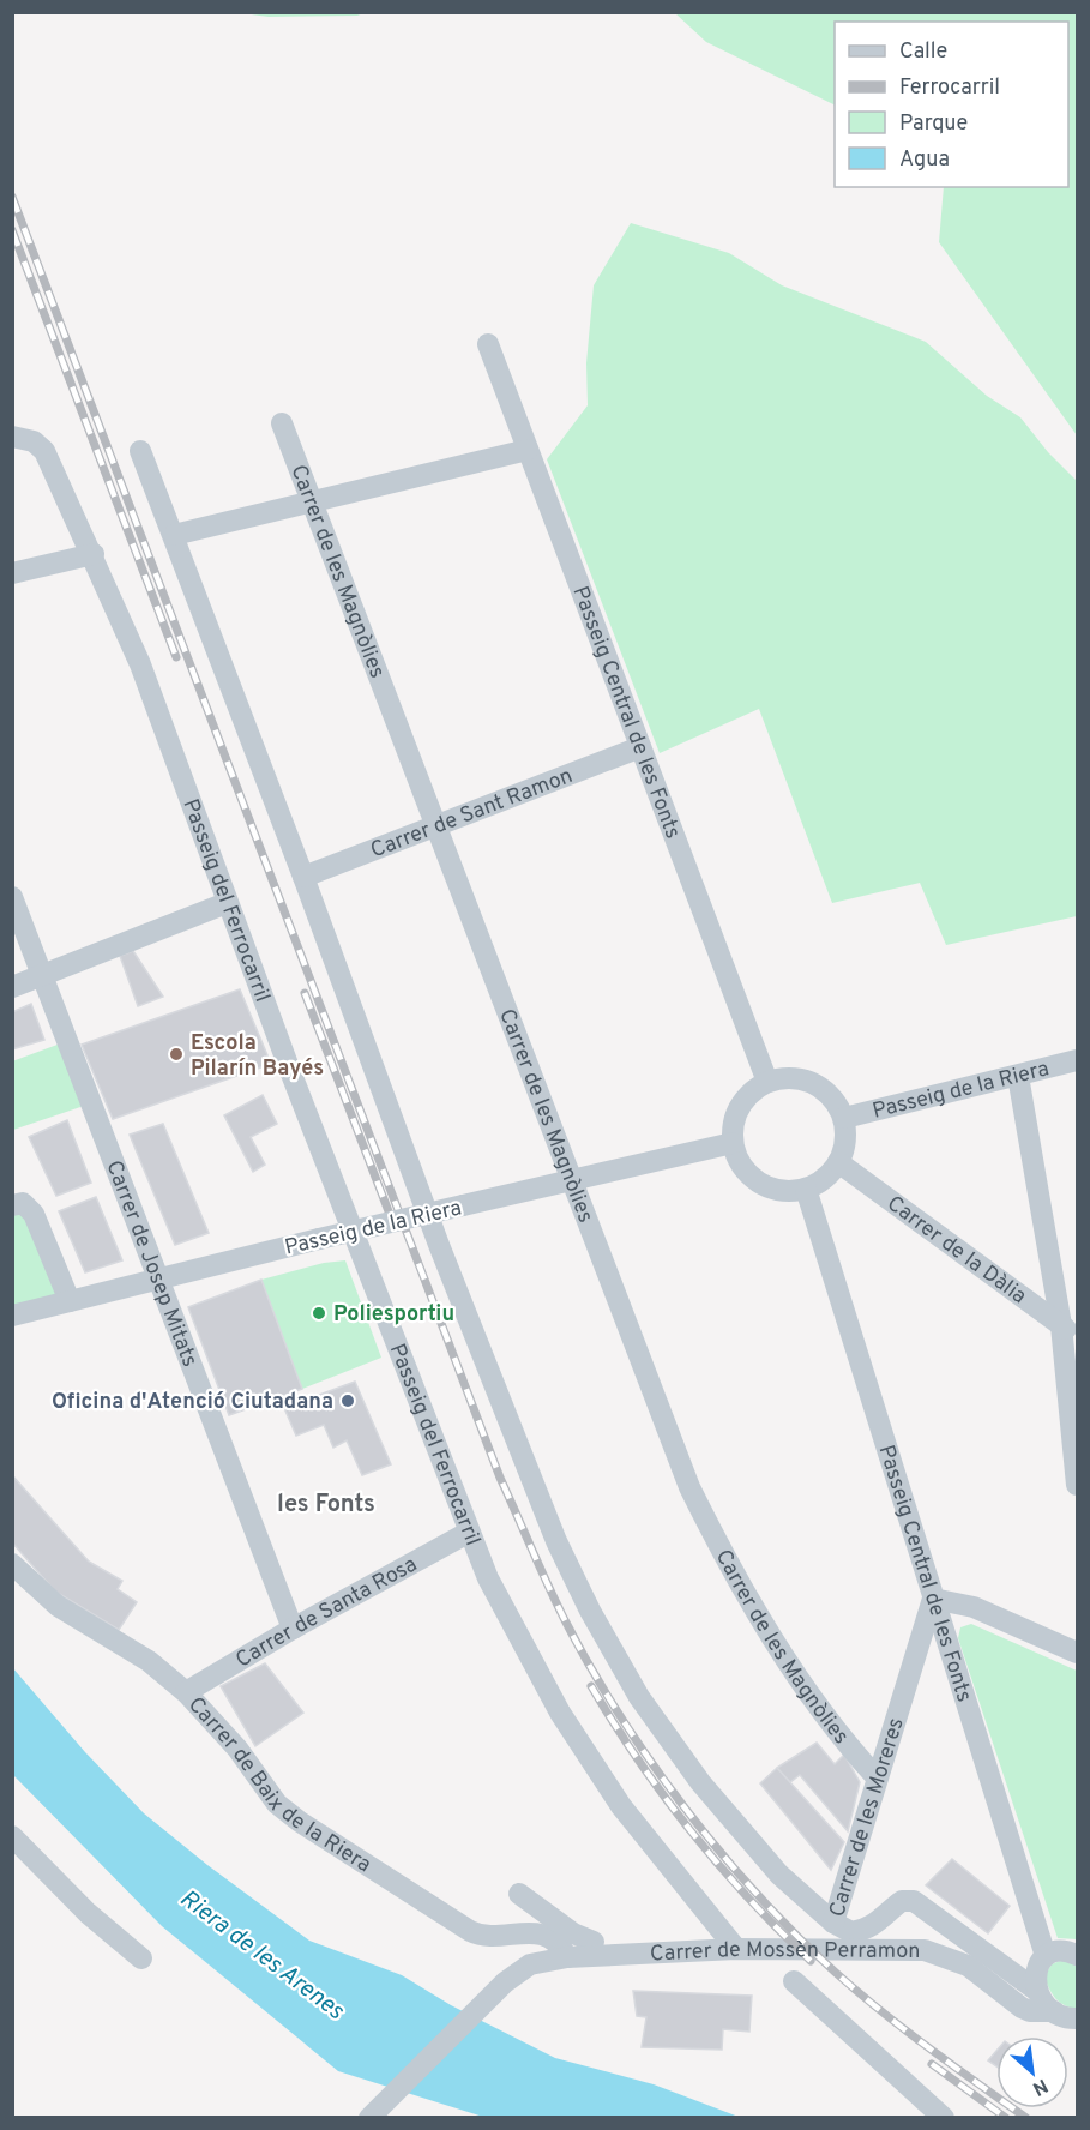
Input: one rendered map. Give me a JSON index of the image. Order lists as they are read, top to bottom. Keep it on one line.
{"streets":{"street":["Carrer de les Magnòlies","Passeig Central de les Fonts","Carrer de Sant Ramon","Passeig del Ferrocarril","Passeig de la Riera","Carrer de la Dàlia","Carrer de Josep Mitats","Carrer de Santa Rosa","Carrer de Baix de la Riera","Carrer de les Moreres","Carrer de Mossèn Perramon"]},"crossings":[["Carrer de les Magnòlies","Carrer de Sant Ramon"],["Carrer de les Magnòlies","Passeig de la Riera"],["Carrer de les Magnòlies","Carrer de les Moreres"],["Passeig Central de les Fonts","Carrer de Sant Ramon"],["Passeig Central de les Fonts","Passeig de la Riera"],["Passeig Central de les Fonts","Carrer de la Dàlia"],["Passeig Central de les Fonts","Carrer de les Moreres"],["Passeig del Ferrocarril","Carrer de Santa Rosa"],["Passeig del Ferrocarril","Carrer de Mossèn Perramon"],["Passeig de la Riera","Carrer de la Dàlia"],["Passeig de la Riera","Carrer de Josep Mitats"],["Carrer de Josep Mitats","Carrer de Santa Rosa"],["Carrer de Santa Rosa","Carrer de Baix de la Riera"],["Carrer de Baix de la Riera","Carrer de Mossèn Perramon"]],"districts":["les Fonts"],"water":["Riera de les Arenes"],"places":["Escola Pilarín Bayés","Poliesportiu","Oficina d'Atenció Ciutadana"],"legend":["Calle","Ferrocarril","Parque","Agua"],"north":"bottom right"}
